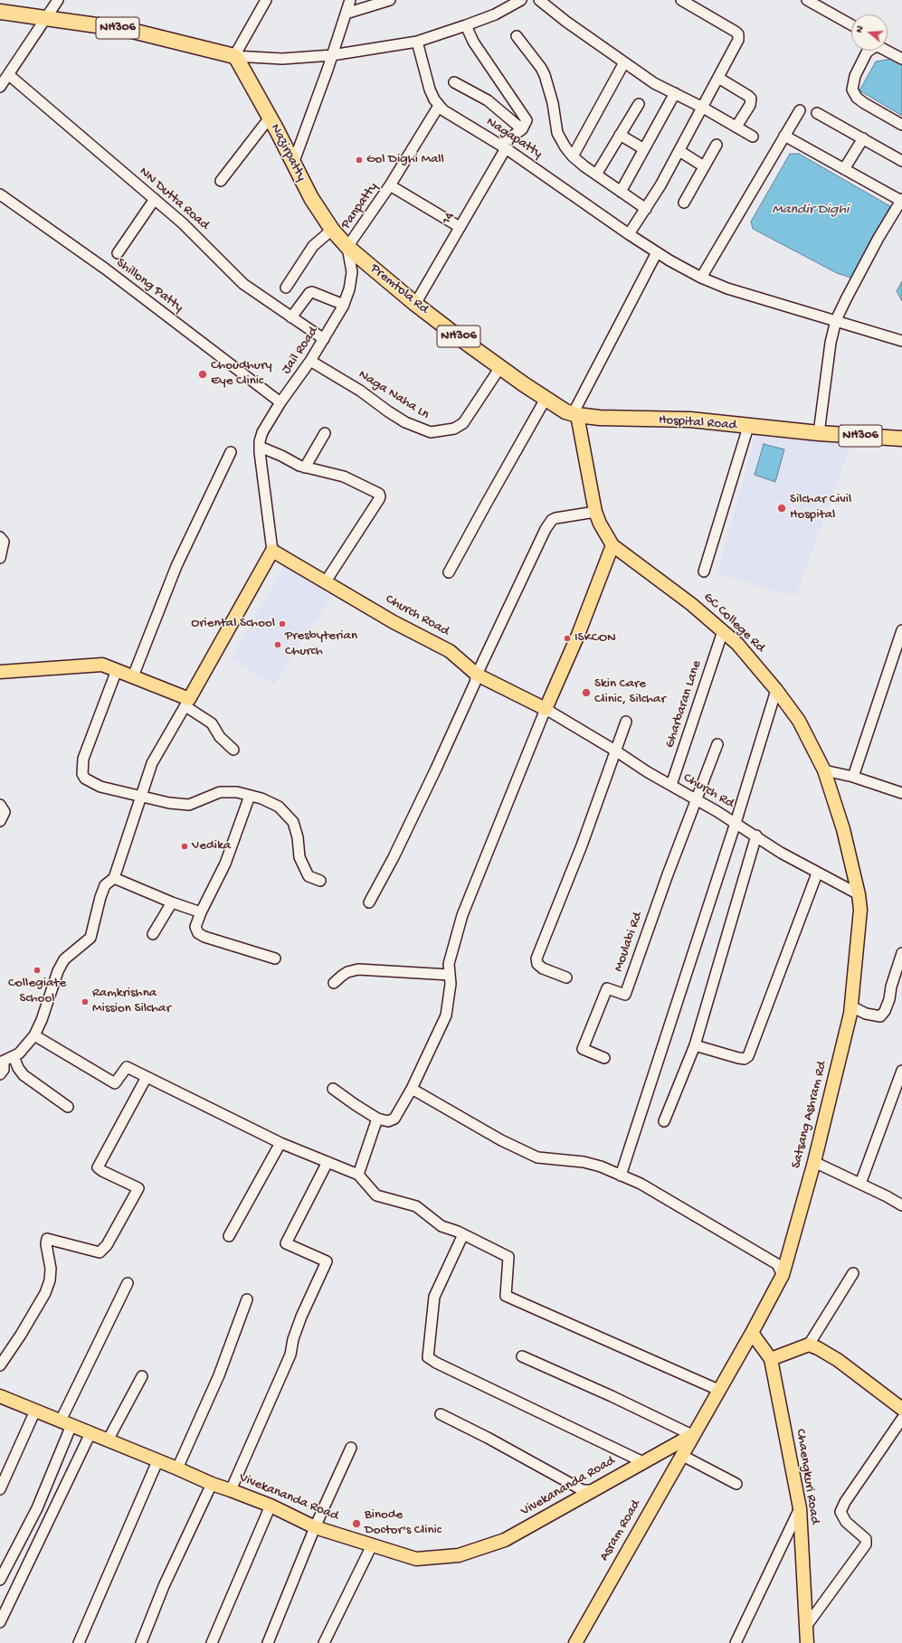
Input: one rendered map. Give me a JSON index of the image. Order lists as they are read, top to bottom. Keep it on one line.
{"streets":{"highway":["NH306","Nazirpatty","Premtola Rd","Hospital Road"],"main road":["Church Road","GC College Rd","Satsang Ashram Rd","Chaengkuri Road","Vivekananda Road","Asram Road"],"street":["Nagapatty","NN Dutta Road","Panpatty","14","Shillong Patty","Jail Road","Naga Naha Ln","Gharbaran Lane","Church Rd","Moulabi Rd"]},"crossings":[["NH306","Nazirpatty"],["NH306","Hospital Road"],["Nagapatty","Panpatty"],["Nagapatty","14"],["Nazirpatty","Panpatty"],["Nazirpatty","Premtola Rd"],["Nazirpatty","Jail Road"],["NN Dutta Road","Jail Road"],["Panpatty","Premtola Rd"],["Panpatty","Jail Road"],["14","Premtola Rd"],["Shillong Patty","Jail Road"],["Premtola Rd","Jail Road"],["Premtola Rd","Naga Naha Ln"],["Premtola Rd","Hospital Road"],["Premtola Rd","GC College Rd"],["Jail Road","Naga Naha Ln"],["Jail Road","Church Road"],["Hospital Road","GC College Rd"],["Church Road","Church Rd"],["GC College Rd","Gharbaran Lane"],["GC College Rd","Church Rd"],["GC College Rd","Satsang Ashram Rd"],["Gharbaran Lane","Church Rd"],["Church Rd","Moulabi Rd"],["Church Rd","Satsang Ashram Rd"],["Vivekananda Road","Asram Road"]],"water":["Mandir Dighi"],"places":["Gol Dighi Mall","Choudhury Eye Clinic","Silchar Civil Hospital","Oriental School","ISKCON","Presbyterian Church","Skin Care Clinic, Silchar","Vedika","Collegiate School","Ramkrishna Mission Silchar","Binode Doctor's Clinic"],"north":"left"}
